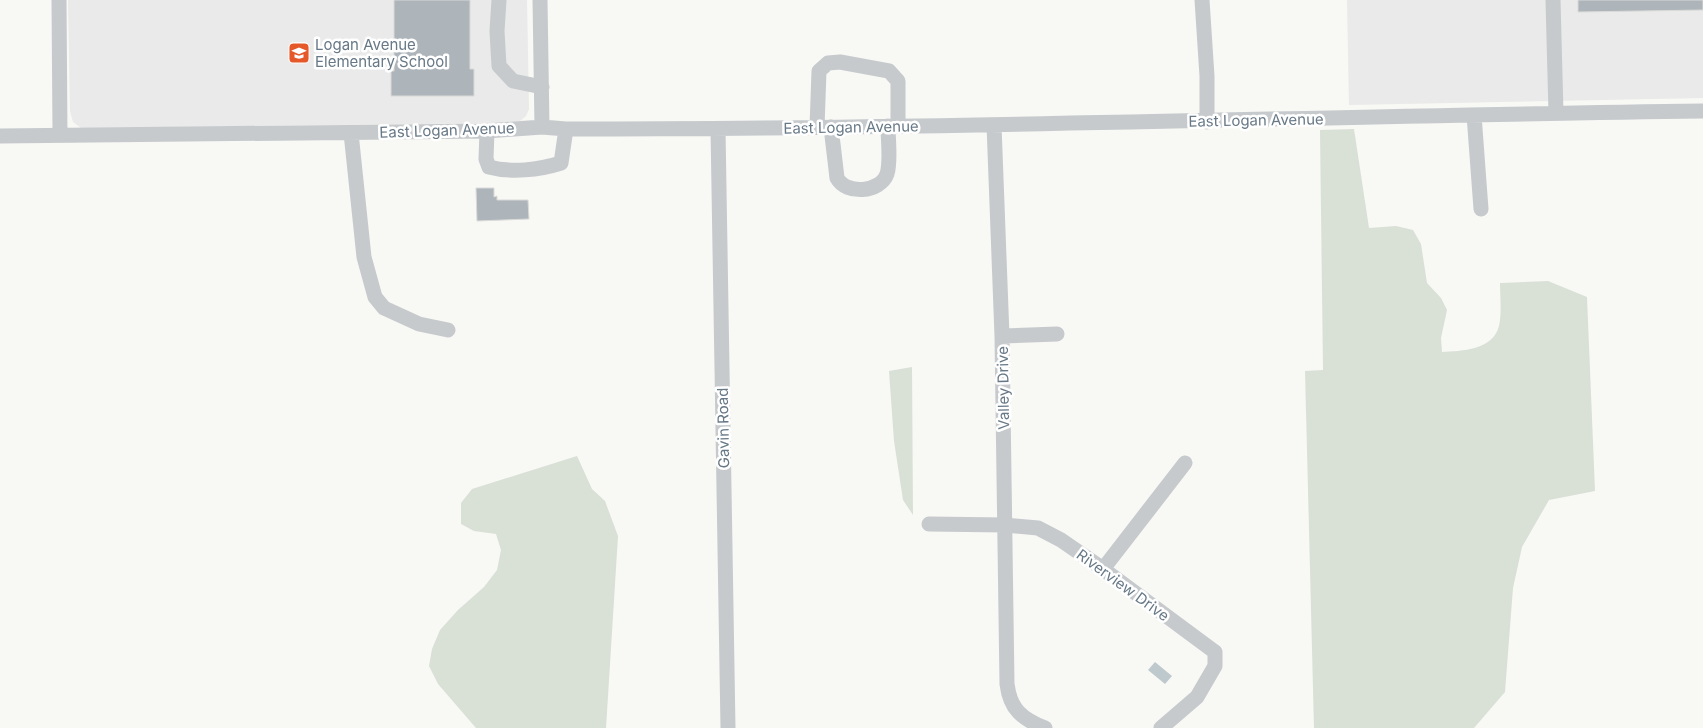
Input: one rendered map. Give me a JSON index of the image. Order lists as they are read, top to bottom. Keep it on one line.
{"streets":{"street":["East Logan Avenue","Valley Drive","Gavin Road","Riverview Drive"]},"crossings":[["East Logan Avenue","Valley Drive"],["East Logan Avenue","Gavin Road"],["Valley Drive","Riverview Drive"]],"places":{"school or university":["Logan Avenue Elementary School"]}}
